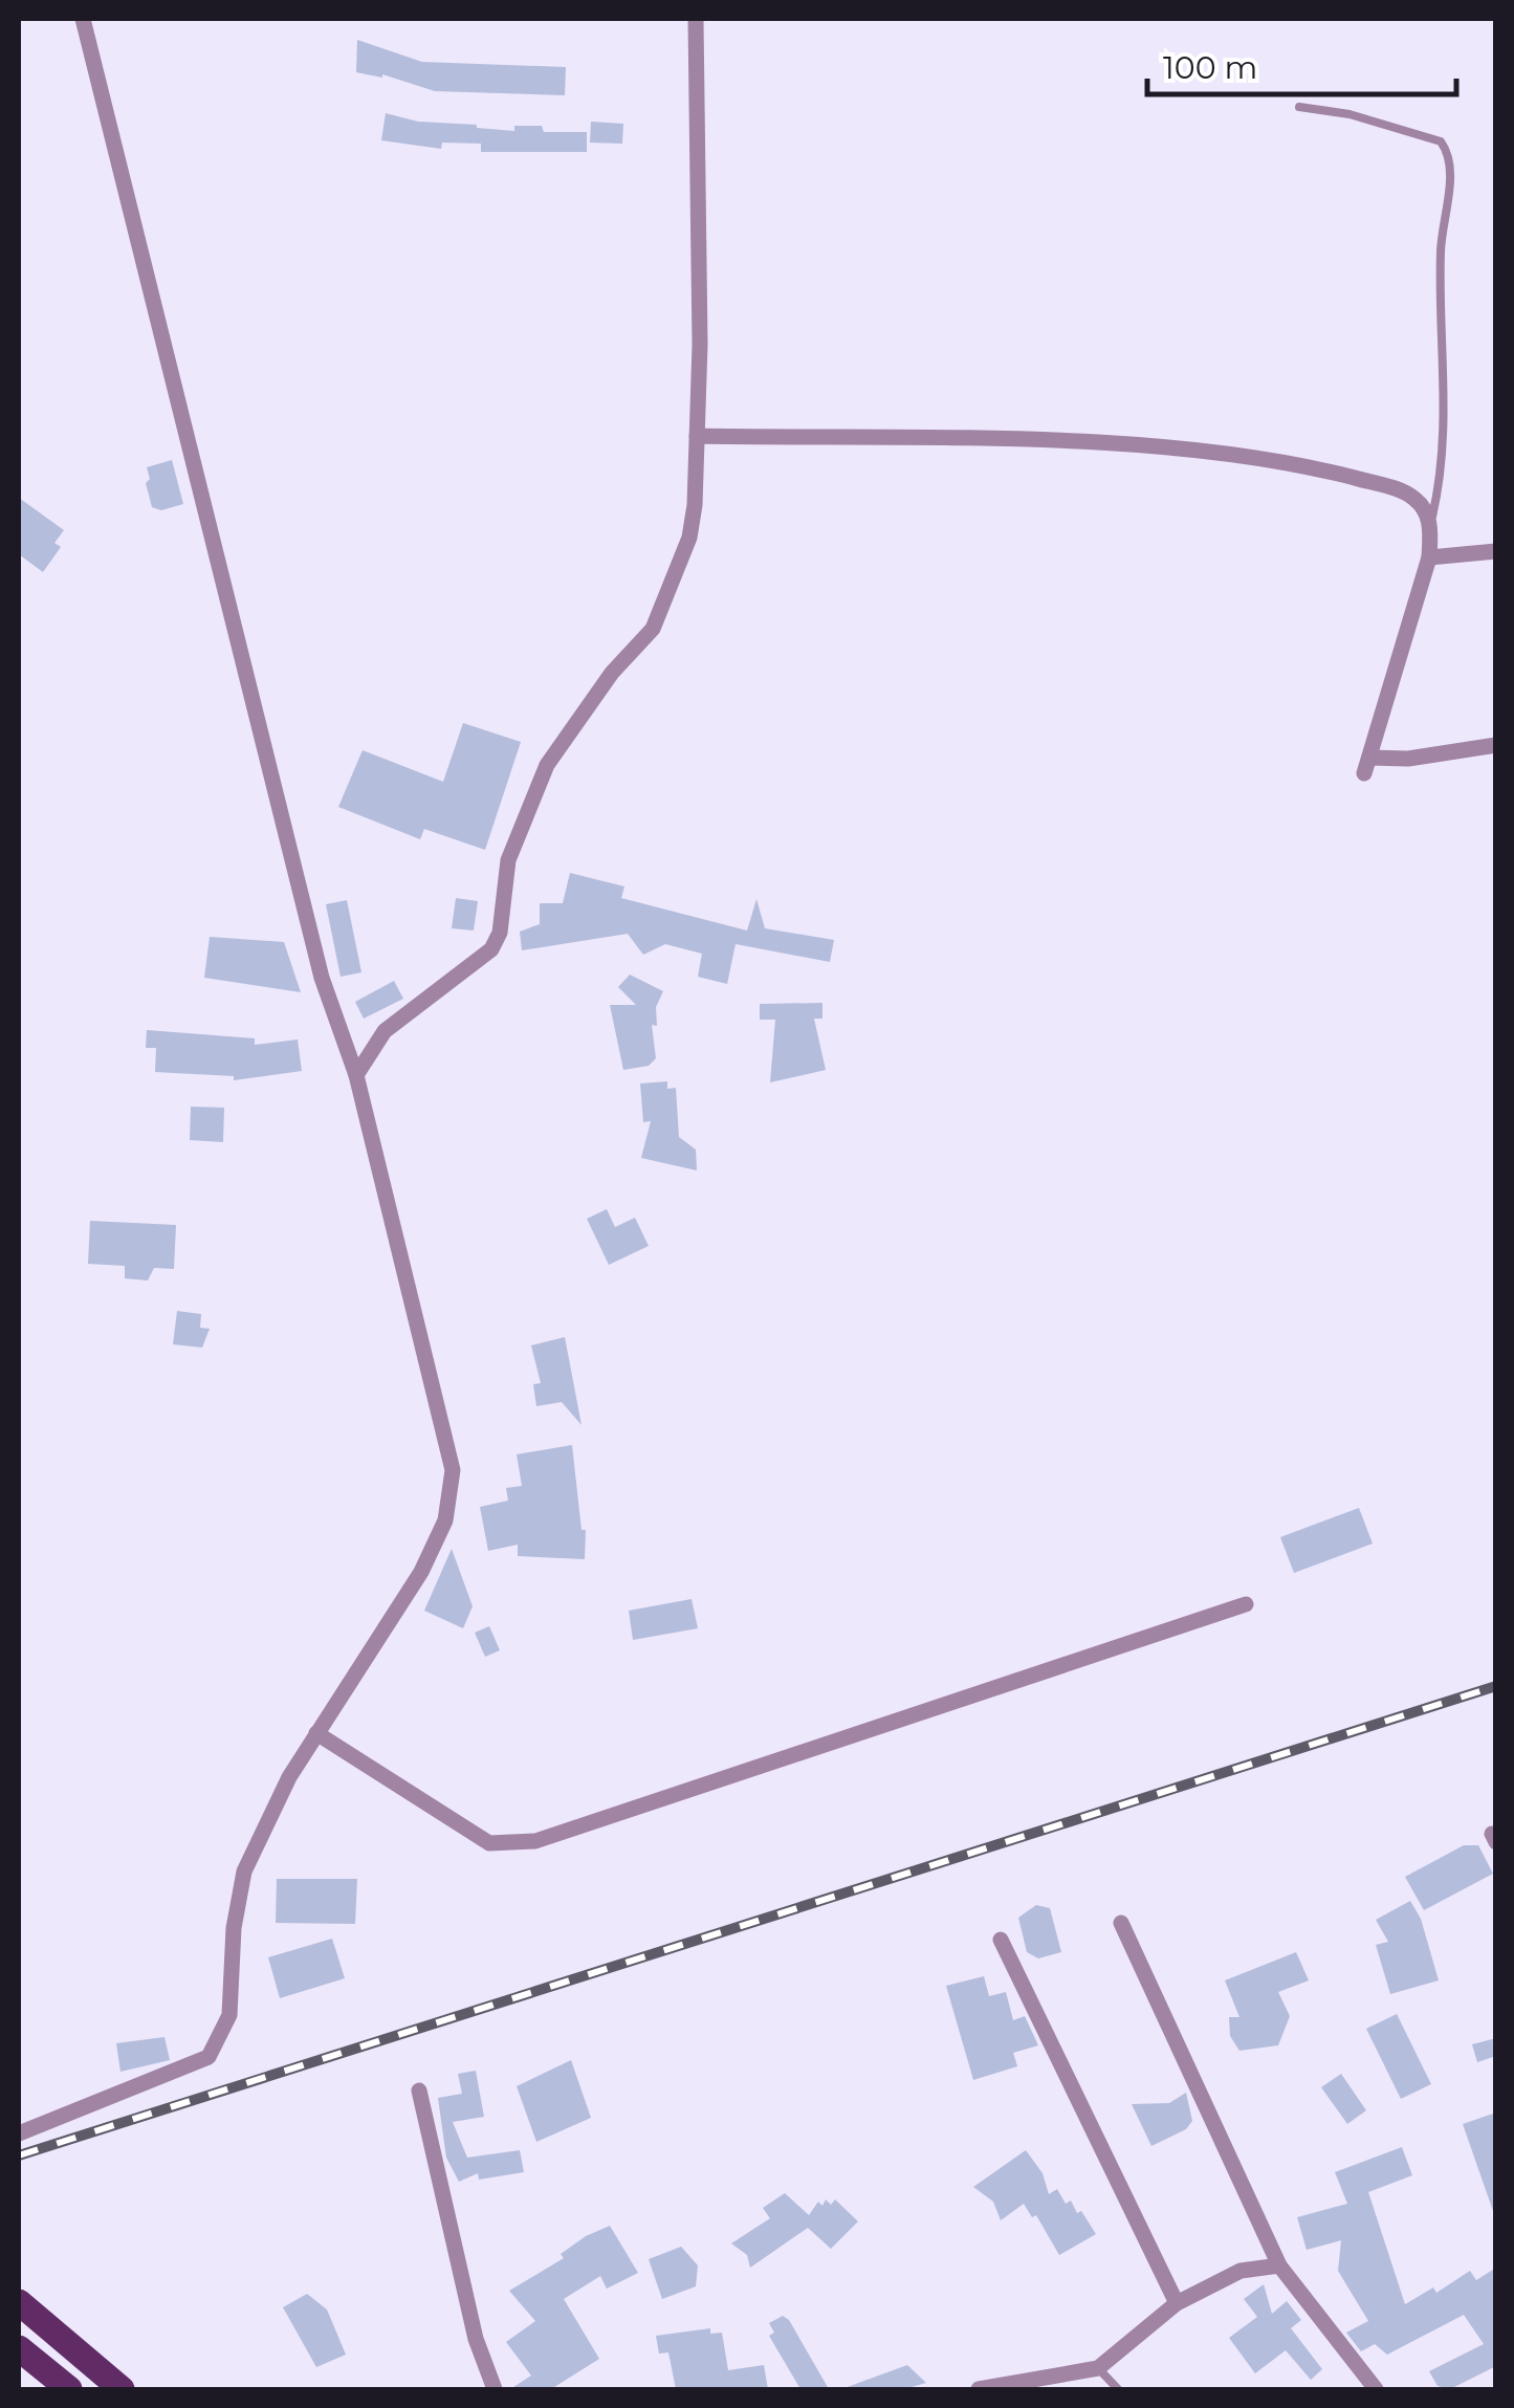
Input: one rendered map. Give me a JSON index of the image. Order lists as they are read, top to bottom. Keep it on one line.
{"scale_bar":"100 m"}
